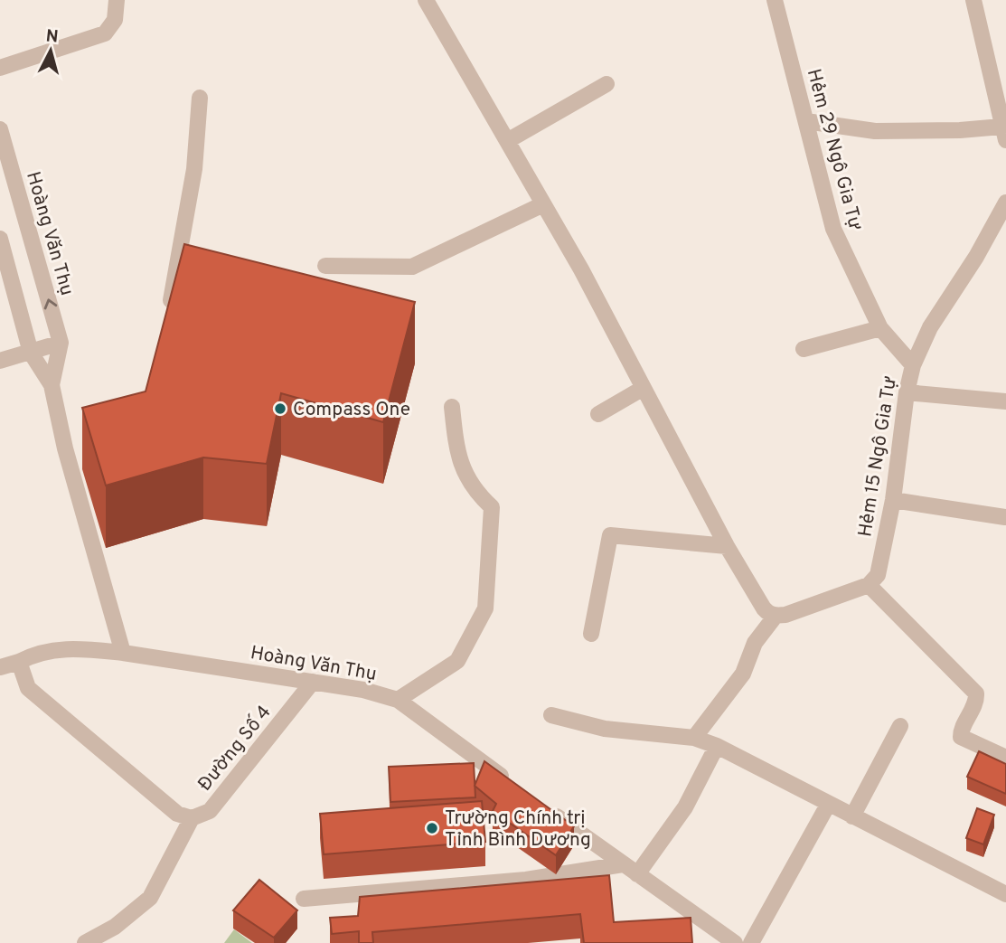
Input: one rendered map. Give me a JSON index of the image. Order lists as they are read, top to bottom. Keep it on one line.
{"streets":{"street":["Hẻm 29 Ngô Gia Tự","Hoàng Văn Thụ","Hẻm 15 Ngô Gia Tự","Đường Số 4"]},"crossings":[["Hẻm 29 Ngô Gia Tự","Hẻm 15 Ngô Gia Tự"],["Hoàng Văn Thụ","Đường Số 4"]],"places":["Compass One","Trường Chính trị Tỉnh Bình Dương"],"north":"top"}
